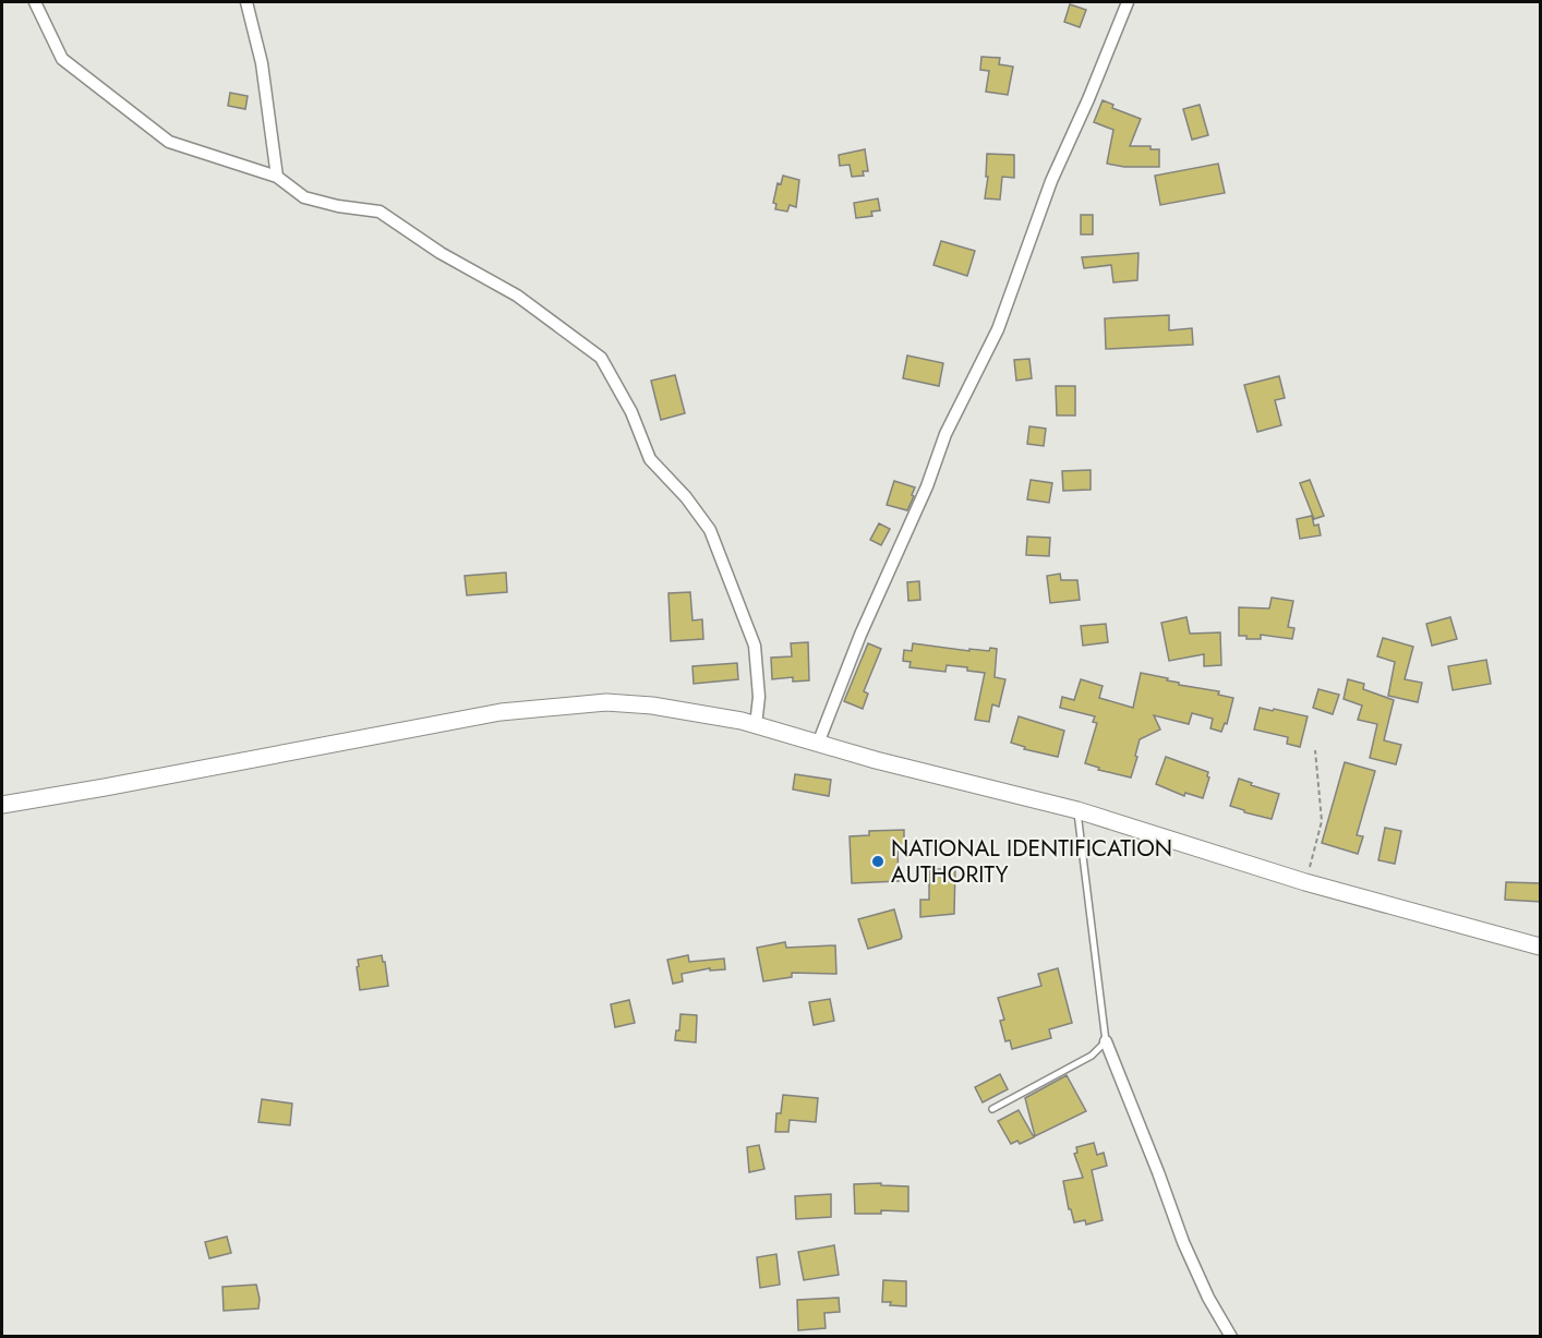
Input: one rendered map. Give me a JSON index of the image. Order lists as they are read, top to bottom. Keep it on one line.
{"places":["NATIONAL IDENTIFICATION AUTHORITY"]}
